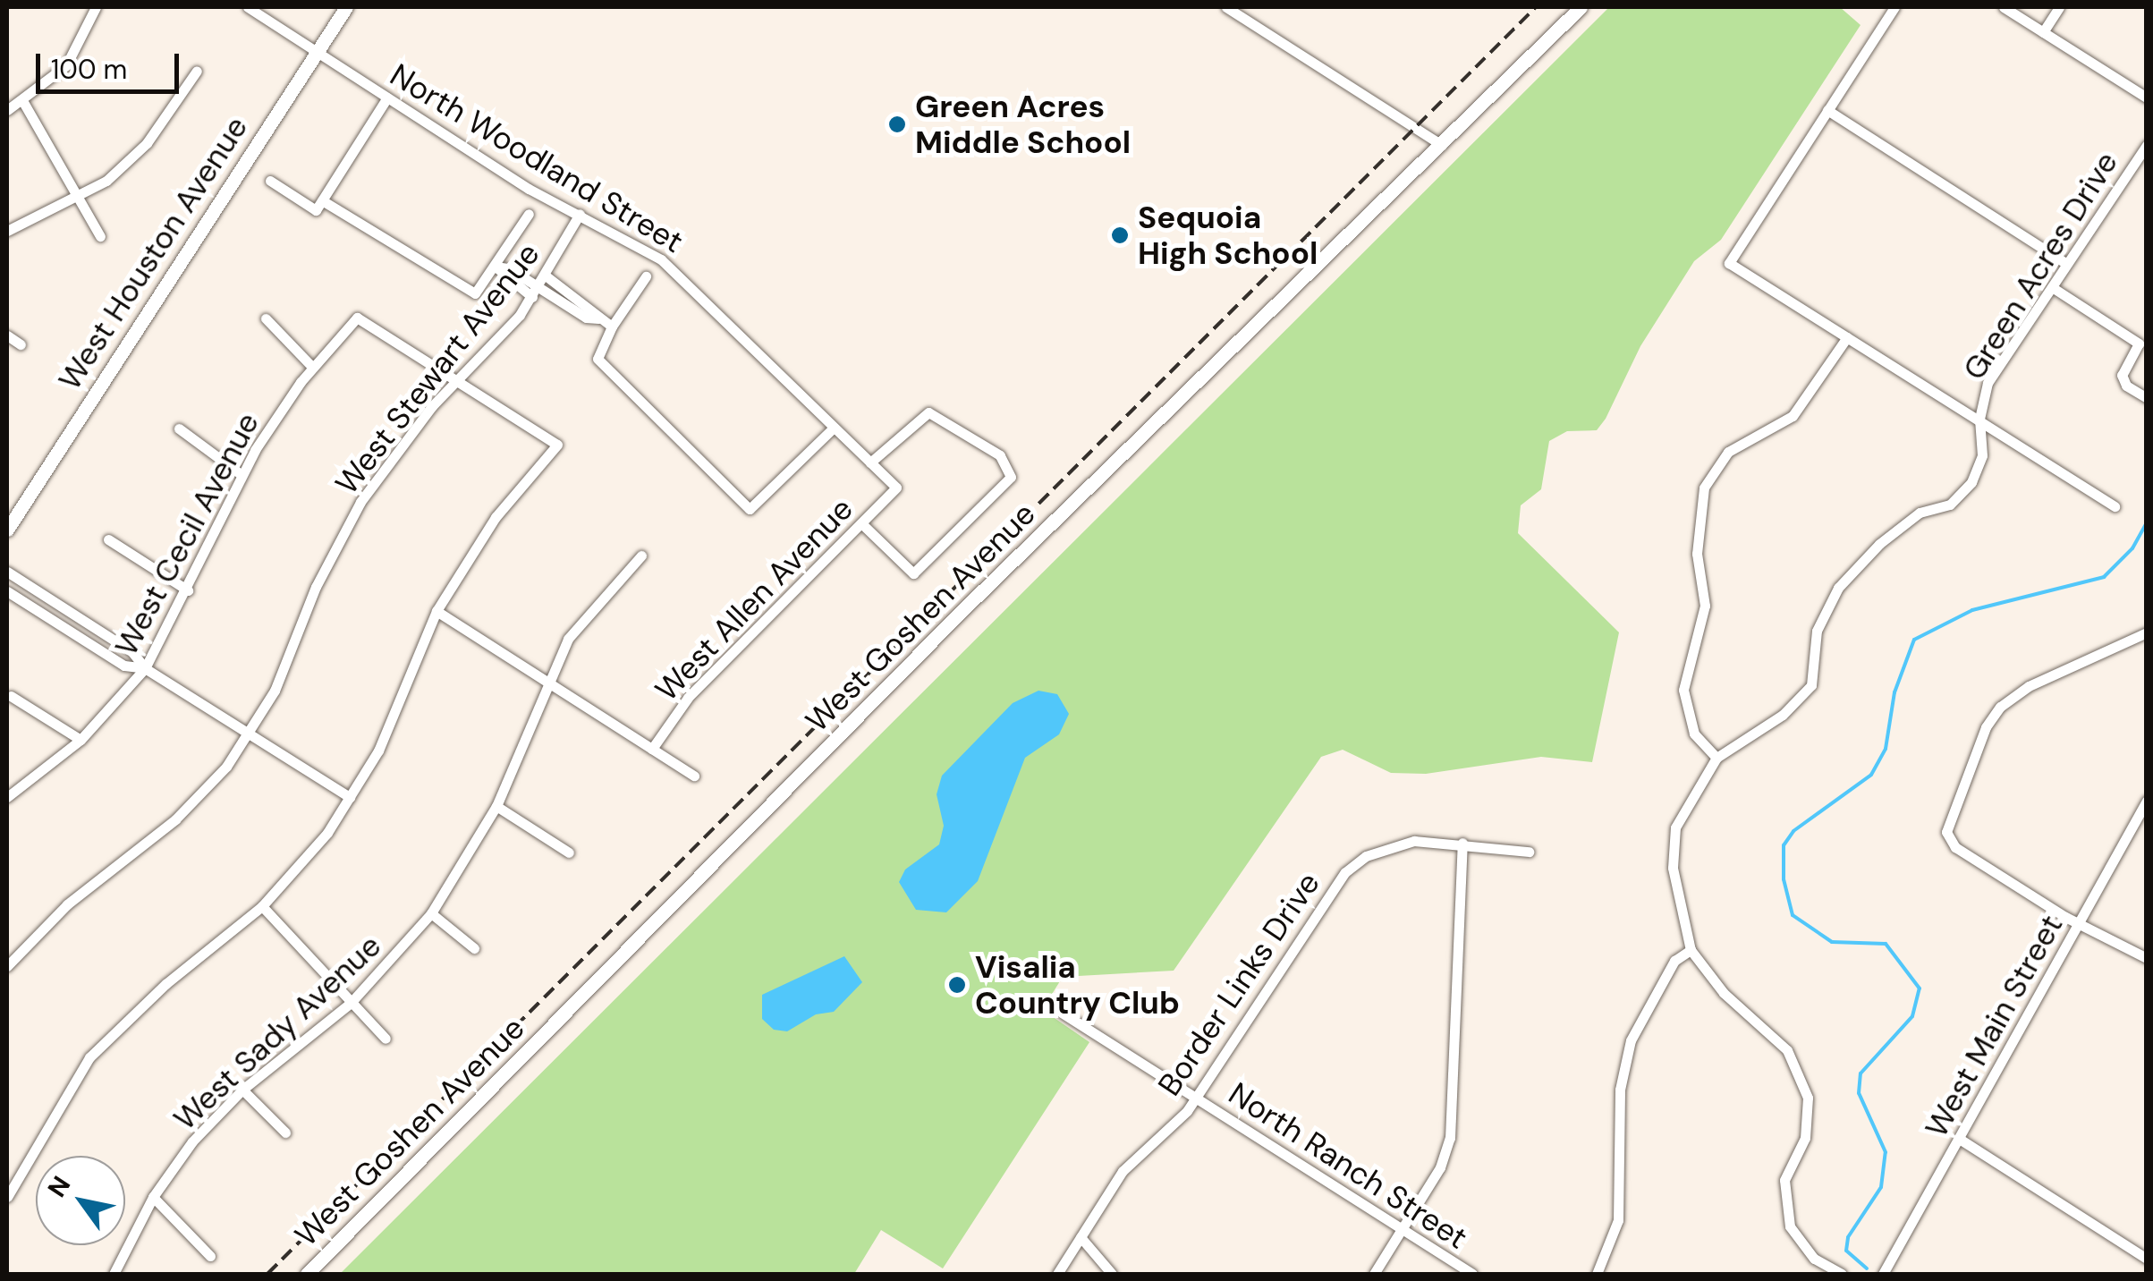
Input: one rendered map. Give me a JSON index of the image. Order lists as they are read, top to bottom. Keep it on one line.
{"streets":{"main road":["West Houston Avenue","West Goshen Avenue"],"street":["North Woodland Street","Green Acres Drive","West Stewart Avenue","West Cecil Avenue","West Allen Avenue","Border Links Drive","West Main Street","West Sady Avenue","North Ranch Street"]},"crossings":[["North Woodland Street","West Houston Avenue"],["North Woodland Street","West Stewart Avenue"],["North Woodland Street","West Allen Avenue"],["West Stewart Avenue","West Cecil Avenue"],["Border Links Drive","North Ranch Street"]],"places":["Green Acres Middle School","Sequoia High School","Visalia Country Club"],"scale_bar":"100 m","north":"top left"}
